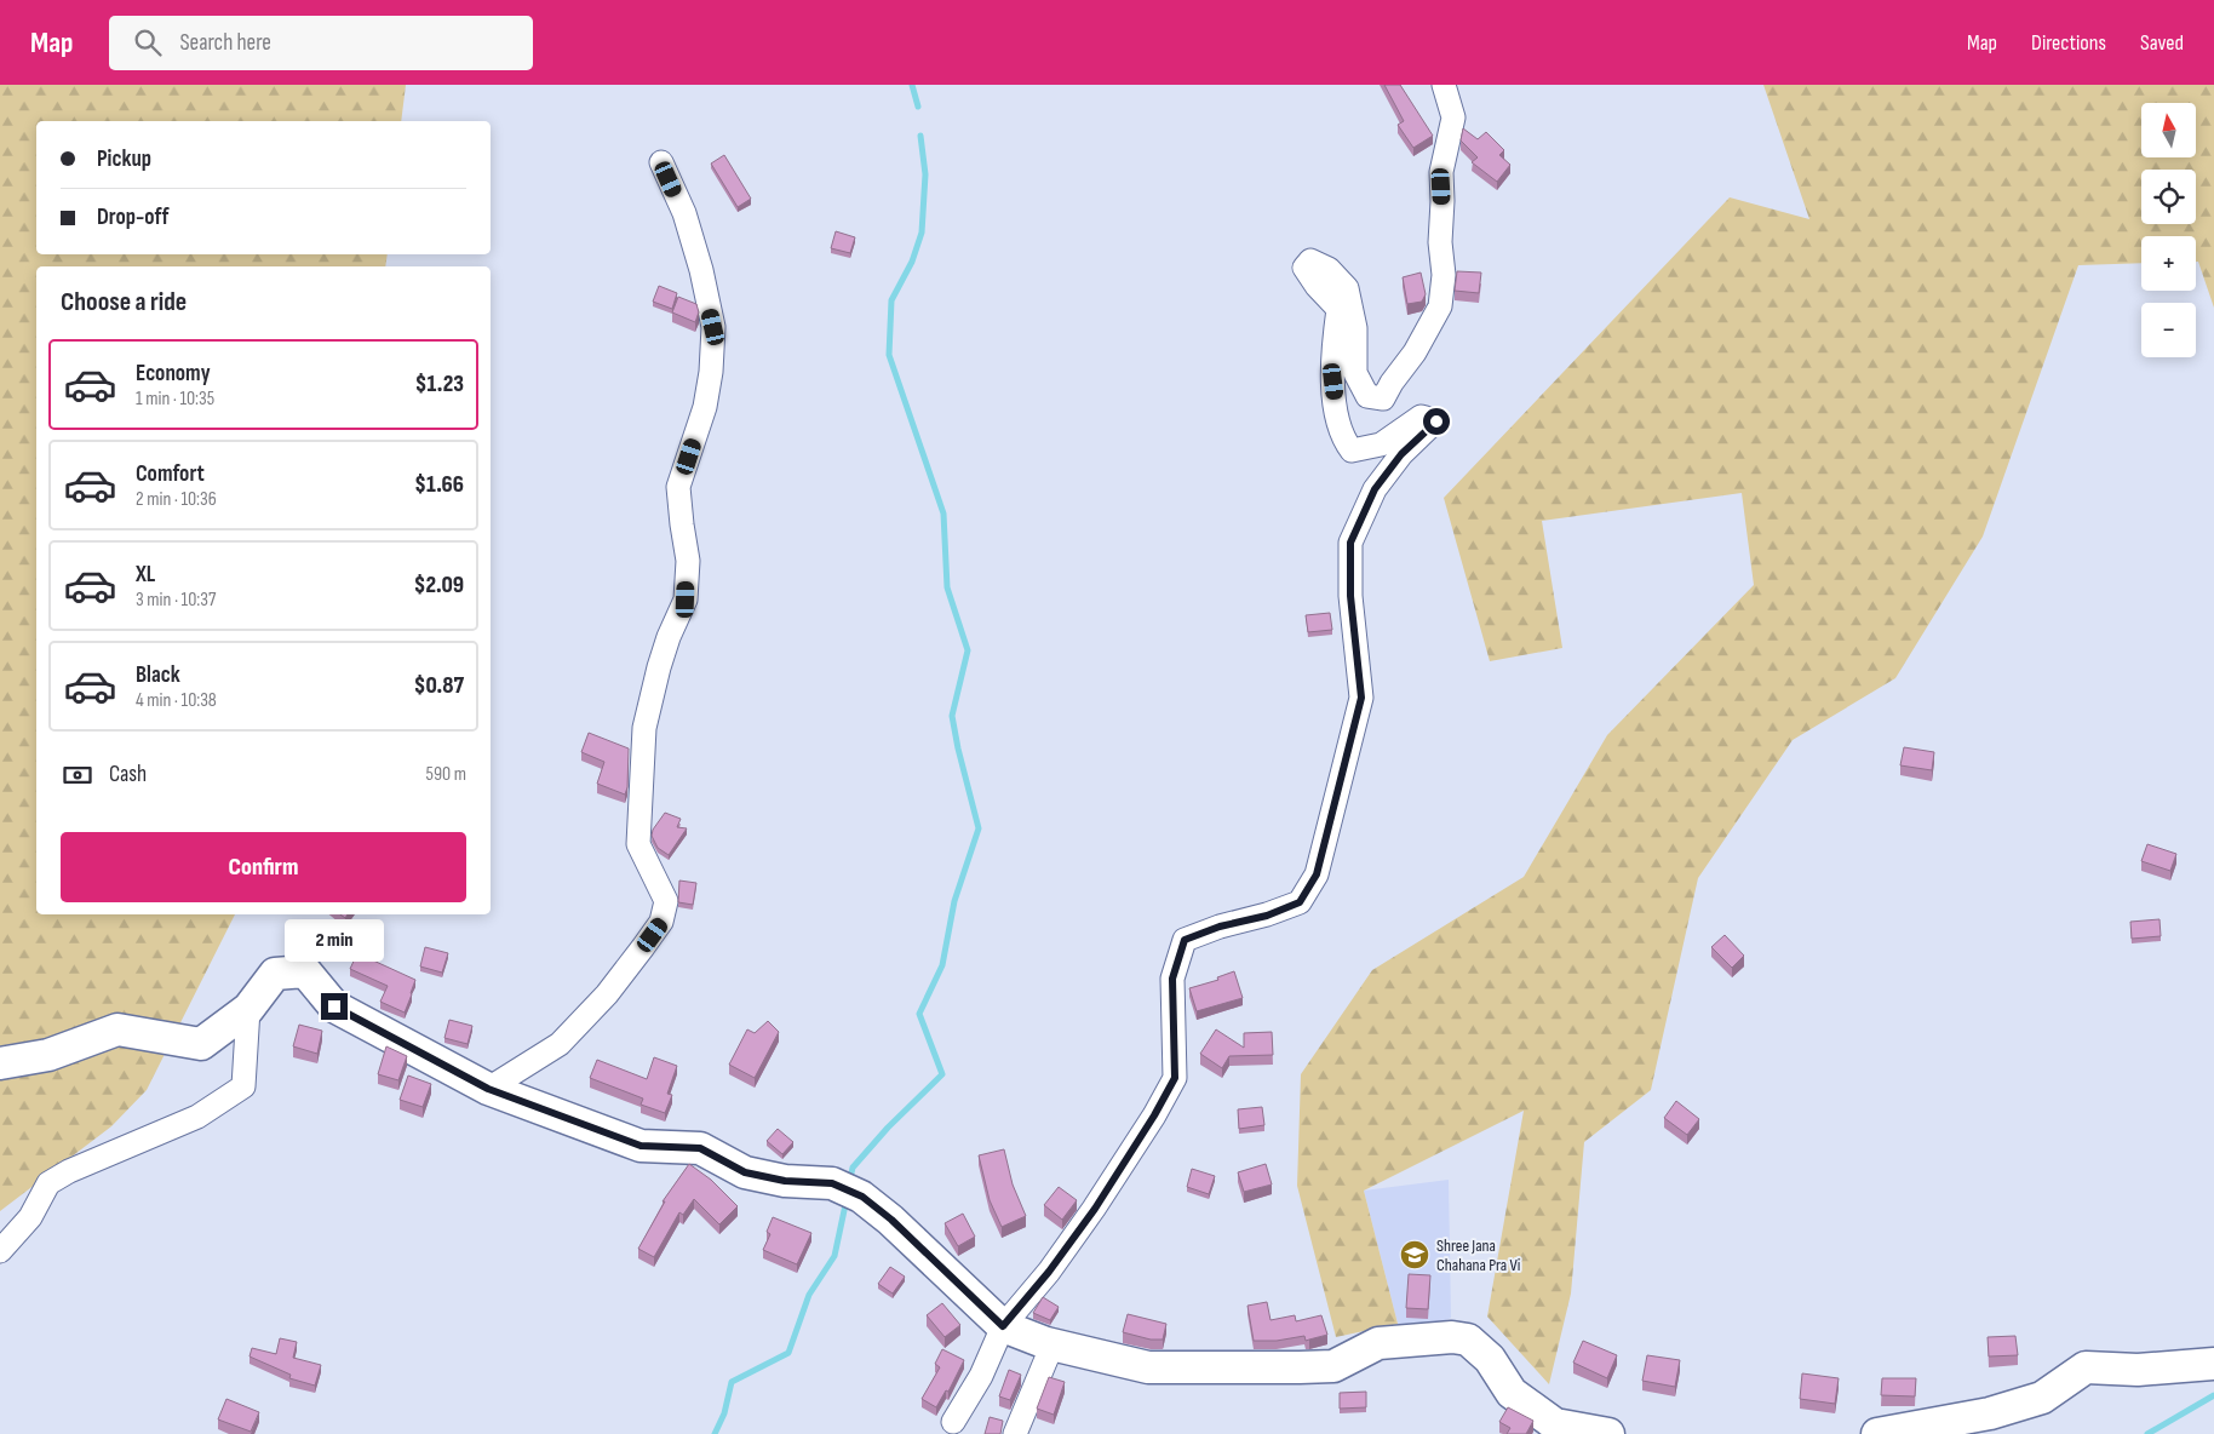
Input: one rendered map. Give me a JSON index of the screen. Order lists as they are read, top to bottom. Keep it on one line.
{"places":{"school or university":["Shree Jana Chahana Pra Vi"]},"north":"top","page":{"header":"Map","search":"Search here","nav":["Map","Directions","Saved"],"map_buttons":["+","−"],"banner":["Pickup","Drop-off"],"heading":"Choose a ride","list":[{"name":"Economy","note":"1 min · 10:35","value":"$1.23"},{"name":"Comfort","note":"2 min · 10:36","value":"$1.66"},{"name":"XL","note":"3 min · 10:37","value":"$2.09"},{"name":"Black","note":"4 min · 10:38","value":"$0.87"}],"pay":["Cash","590 m"],"buttons":"Confirm","bubble":"2 min"}}
